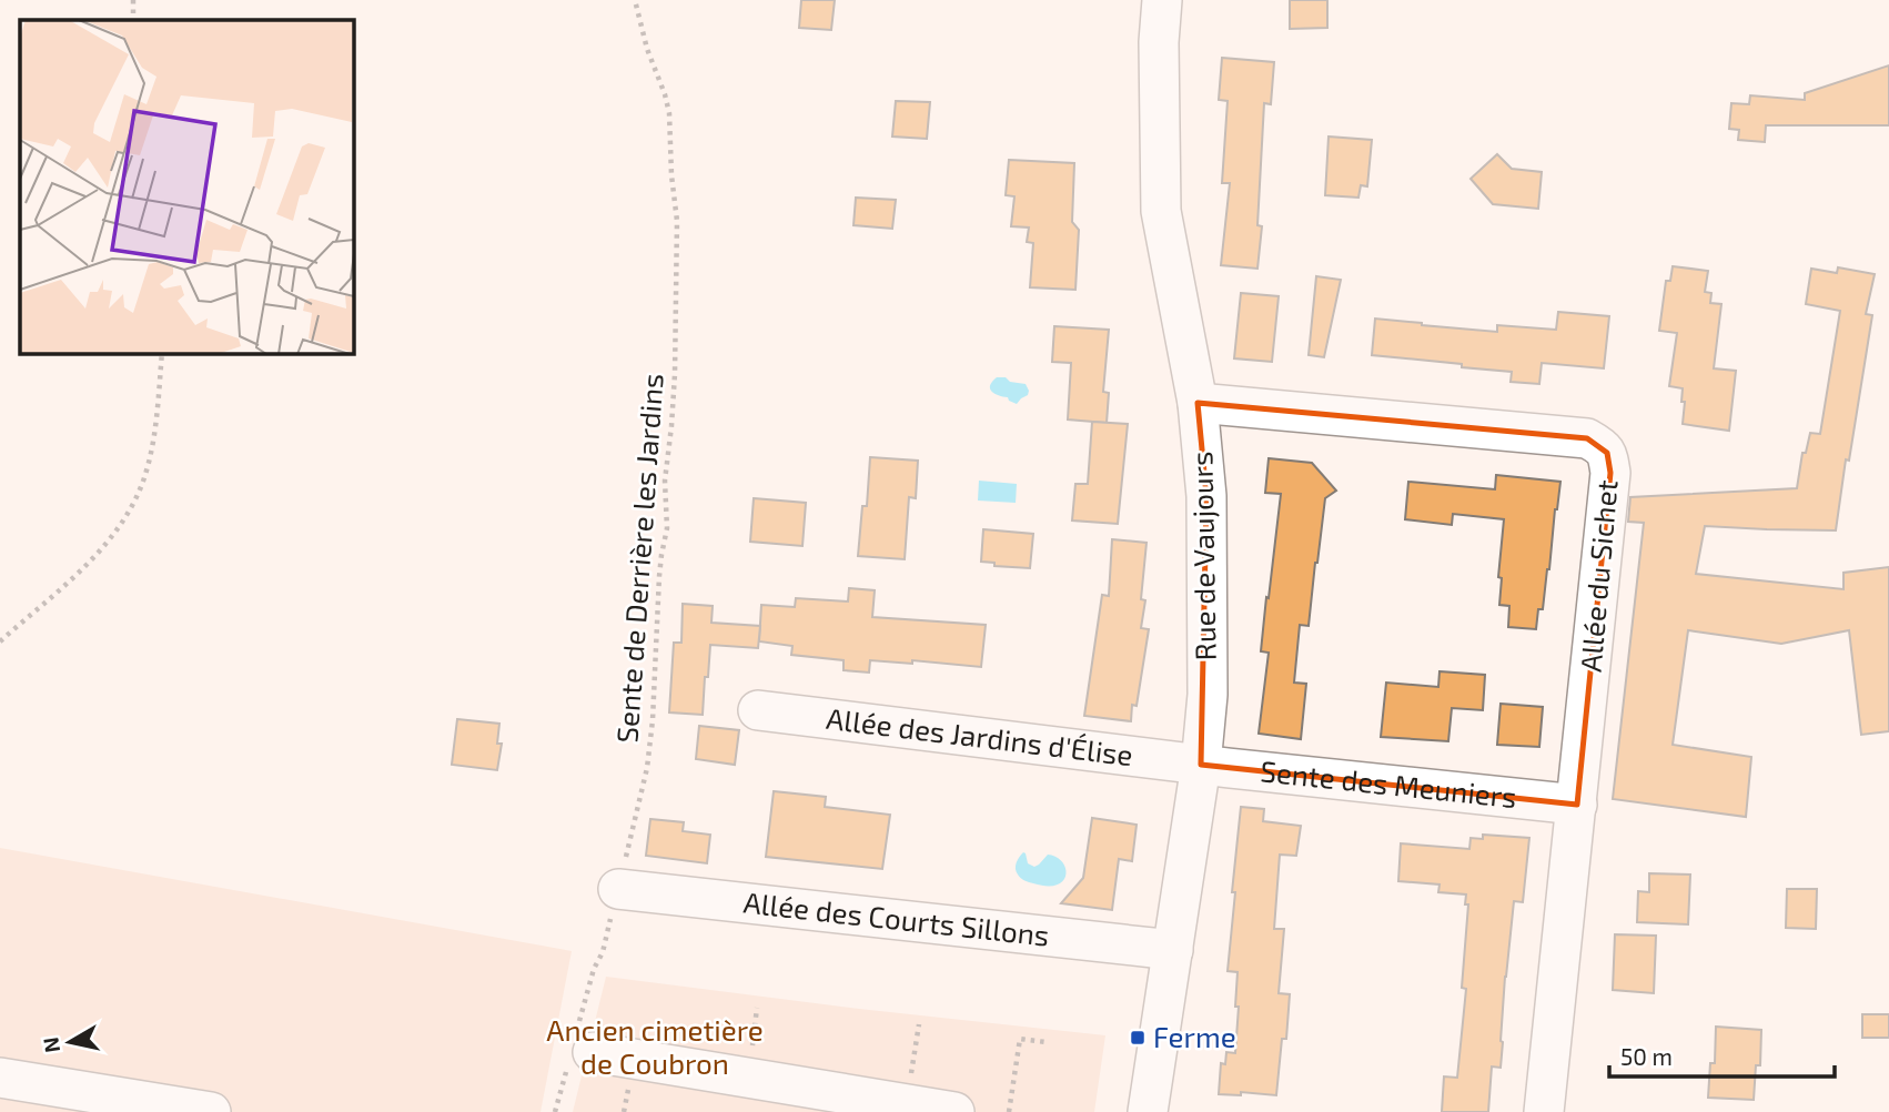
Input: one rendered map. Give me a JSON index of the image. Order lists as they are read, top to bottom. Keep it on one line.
{"streets":{"street":["Rue de Vaujours","Allée du Sichet","Allée des Jardins d'Élise","Sente des Meuniers","Allée des Courts Sillons"],"path":["Sente de Derrière les Jardins"]},"crossings":[["Rue de Vaujours","Allée du Sichet"],["Rue de Vaujours","Allée des Jardins d'Élise"],["Rue de Vaujours","Sente des Meuniers"],["Rue de Vaujours","Allée des Courts Sillons"],["Sente de Derrière les Jardins","Allée des Courts Sillons"],["Allée du Sichet","Sente des Meuniers"],["Allée des Jardins d'Élise","Sente des Meuniers"]],"parks":["Ancien cimetière de Coubron"],"places":{"transit":["Ferme"]},"scale_bar":"50 m","north":"left"}
